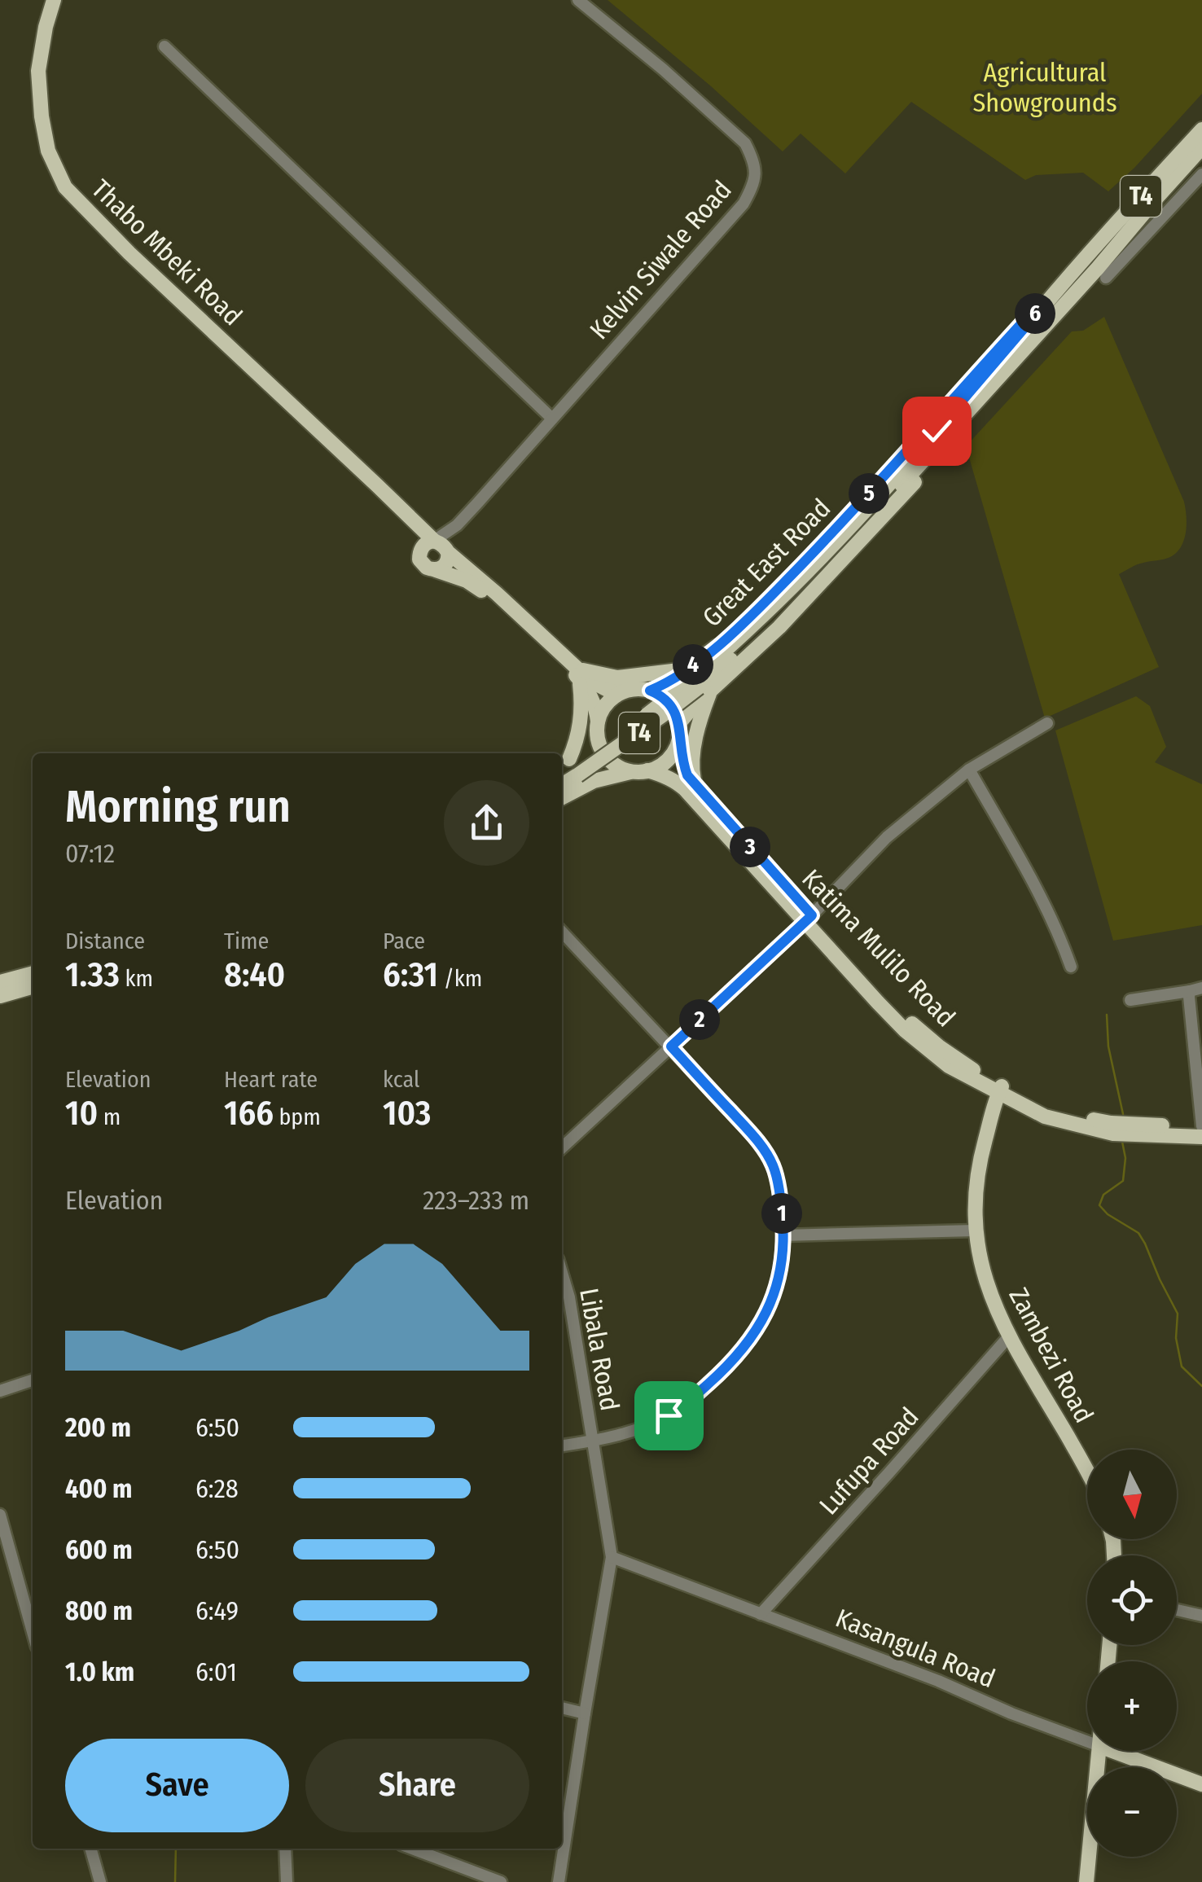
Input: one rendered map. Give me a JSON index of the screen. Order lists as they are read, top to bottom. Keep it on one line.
{"streets":{"main road":["T4","Thabo Mbeki Road","Great East Road","Katima Mulilo Road","Zambezi Road","Kasangula Road"],"street":["Kelvin Siwale Road","Libala Road","Lufupa Road"]},"crossings":[["T4","Thabo Mbeki Road"],["T4","Great East Road"],["T4","Katima Mulilo Road"],["Thabo Mbeki Road","Kelvin Siwale Road"],["Thabo Mbeki Road","Great East Road"],["Thabo Mbeki Road","Katima Mulilo Road"],["Great East Road","Katima Mulilo Road"],["Katima Mulilo Road","Zambezi Road"],["Libala Road","Kasangula Road"],["Zambezi Road","Lufupa Road"],["Lufupa Road","Kasangula Road"]],"parks":["Agricultural Showgrounds"],"north":"bottom","page":{"pins":["6","5","4","3","2","1"],"heading":["Morning run","07:12"],"stats":[["Distance","1.33 km"],["Time","8:40"],["Pace","6:31 /km"],["Elevation","10 m"],["Heart rate","166 bpm"],["kcal","103"]],"chart":["Elevation","223–233 m"],"list":[{"name":"200 m","note":"6:50"},{"name":"400 m","note":"6:28"},{"name":"600 m","note":"6:50"},{"name":"800 m","note":"6:49"},{"name":"1.0 km","note":"6:01"}],"map_buttons":["+","−"],"buttons":["Save","Share"]}}
